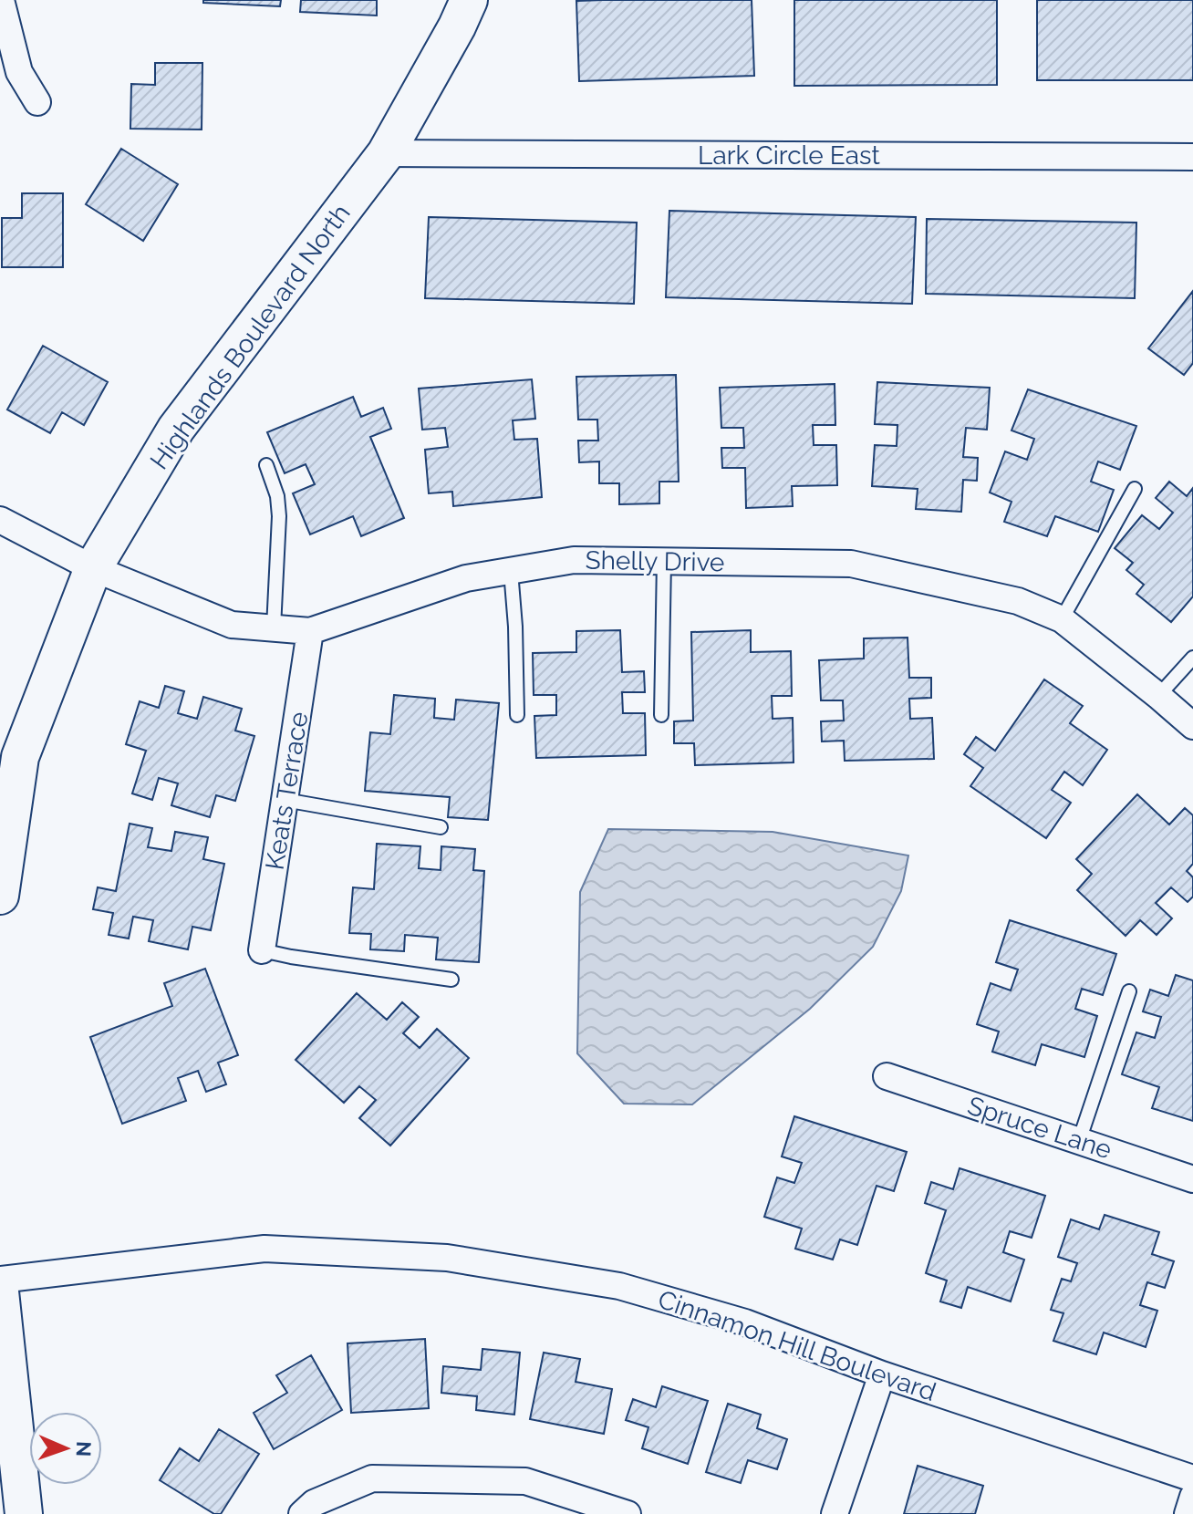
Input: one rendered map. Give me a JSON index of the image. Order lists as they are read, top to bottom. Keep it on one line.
{"streets":{"street":["Lark Circle East","Highlands Boulevard North","Shelly Drive","Keats Terrace","Spruce Lane","Cinnamon Hill Boulevard"]},"crossings":[["Lark Circle East","Highlands Boulevard North"],["Highlands Boulevard North","Shelly Drive"],["Shelly Drive","Keats Terrace"]],"north":"right"}
